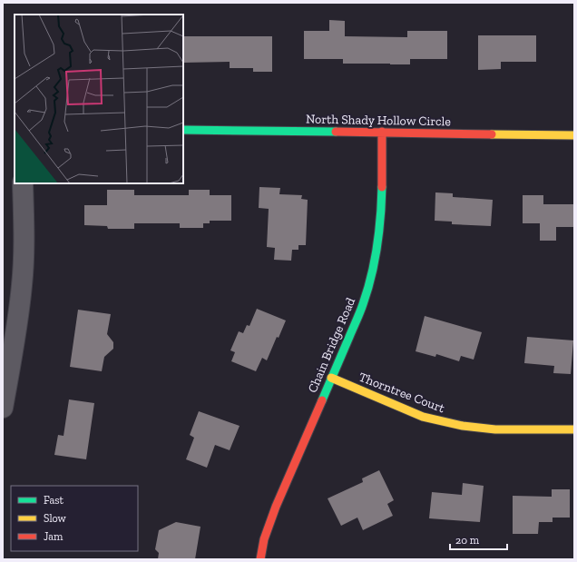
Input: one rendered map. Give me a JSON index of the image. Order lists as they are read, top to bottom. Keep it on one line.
{"streets":{"street":["North Shady Hollow Circle","Chain Bridge Road","Thorntree Court"]},"crossings":[["North Shady Hollow Circle","Chain Bridge Road"],["Chain Bridge Road","Thorntree Court"]],"legend":["Fast","Slow","Jam"],"scale_bar":"20 m"}
